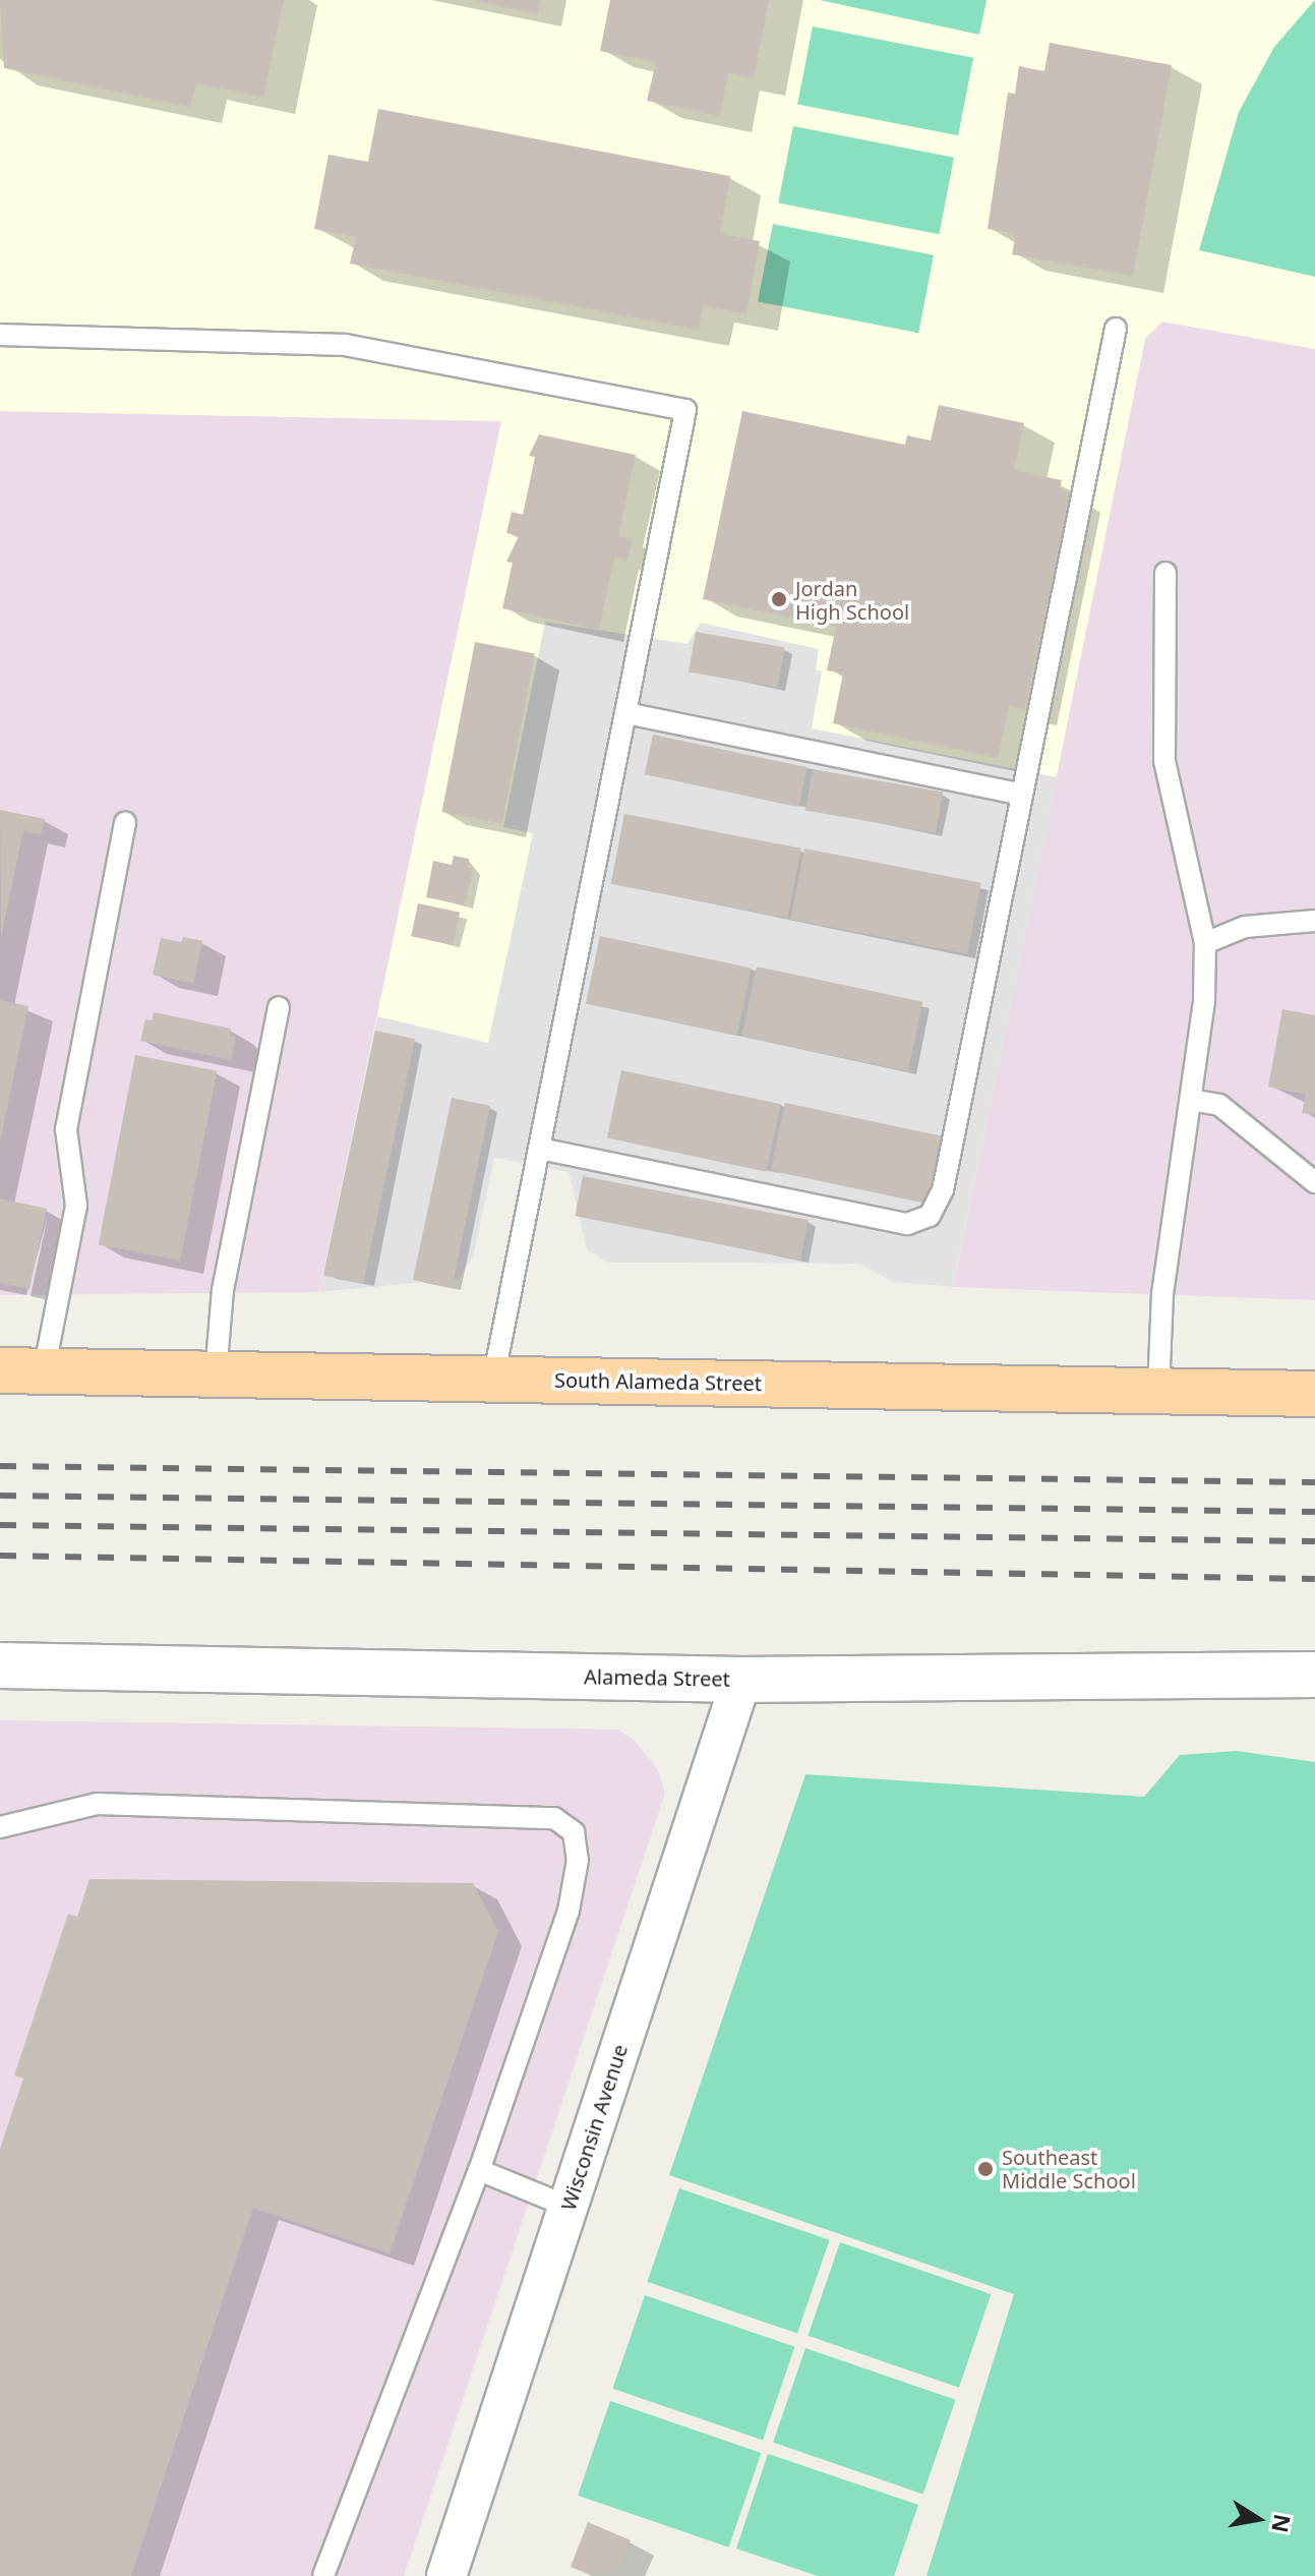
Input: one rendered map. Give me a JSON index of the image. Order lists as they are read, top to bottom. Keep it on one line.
{"streets":{"main road":["South Alameda Street"],"street":["Alameda Street","Wisconsin Avenue"]},"crossings":[["Alameda Street","Wisconsin Avenue"]],"places":["Jordan High School","Southeast Middle School"],"north":"right"}
